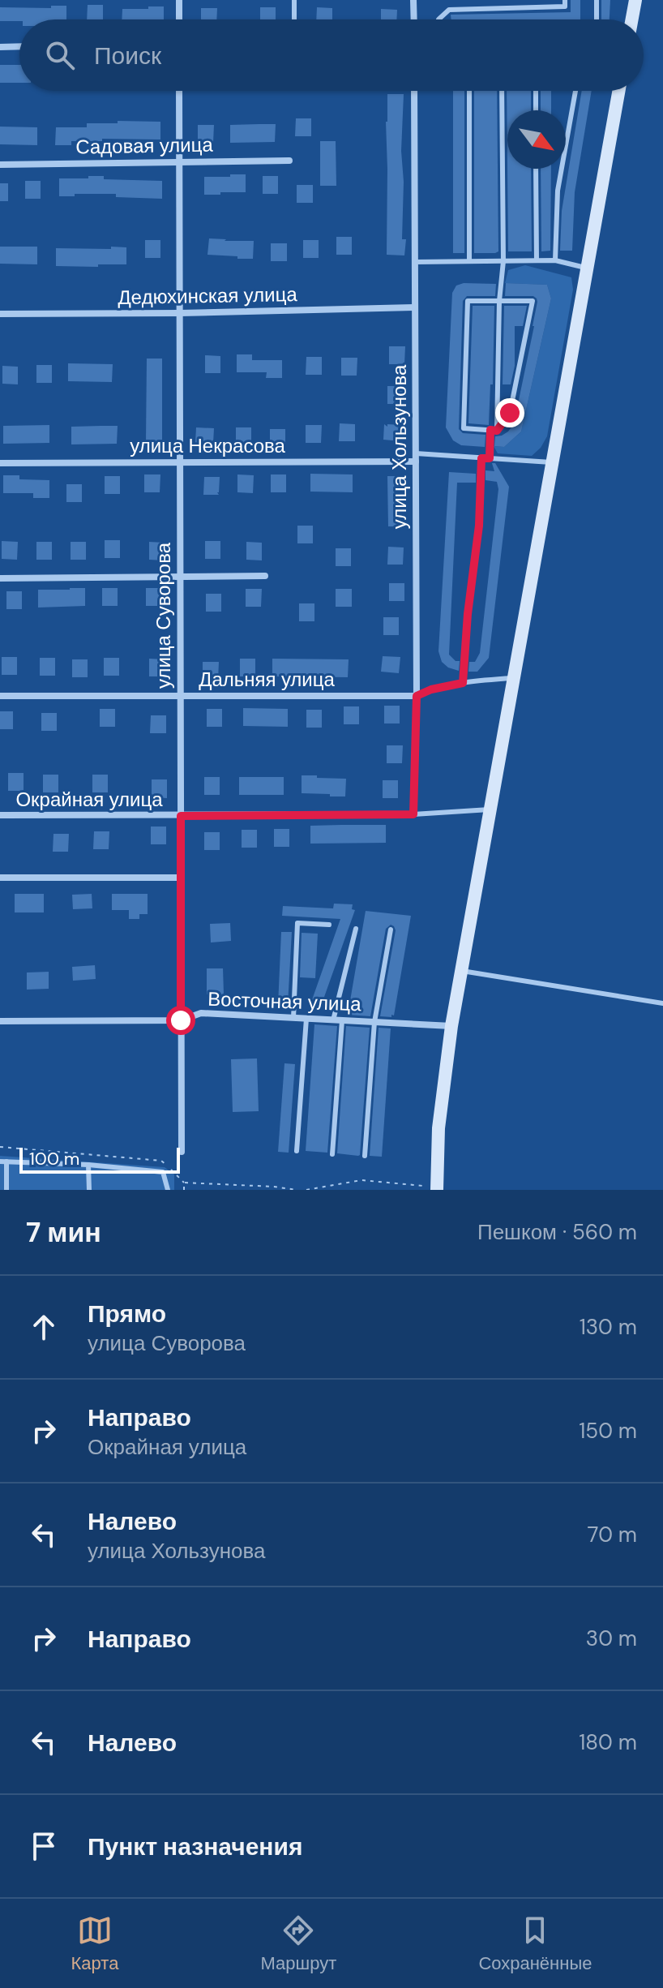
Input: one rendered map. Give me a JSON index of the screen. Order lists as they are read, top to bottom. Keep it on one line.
{"streets":{"street":["Садовая улица","Дедюхинская улица","улица Некрасова","улица Хользунова","улица Суворова","Дальняя улица","Окрайная улица","Восточная улица"]},"crossings":[["Садовая улица","улица Суворова"],["Дедюхинская улица","улица Хользунова"],["Дедюхинская улица","улица Суворова"],["улица Некрасова","улица Хользунова"],["улица Некрасова","улица Суворова"],["улица Хользунова","Дальняя улица"],["улица Хользунова","Окрайная улица"],["улица Суворова","Дальняя улица"],["улица Суворова","Окрайная улица"],["улица Суворова","Восточная улица"]],"scale_bar":"100 m","north":"bottom right","page":{"search":"Поиск","scale":"100 m","heading":["7 мин","Пешком · 560 m"],"list":[["Прямо","улица Суворова","130 m"],["Направо","Окрайная улица","150 m"],["Налево","улица Хользунова","70 m"],["Направо","30 m"],["Налево","180 m"],"Пункт назначения"],"nav":["Карта","Маршрут","Сохранённые"]}}
